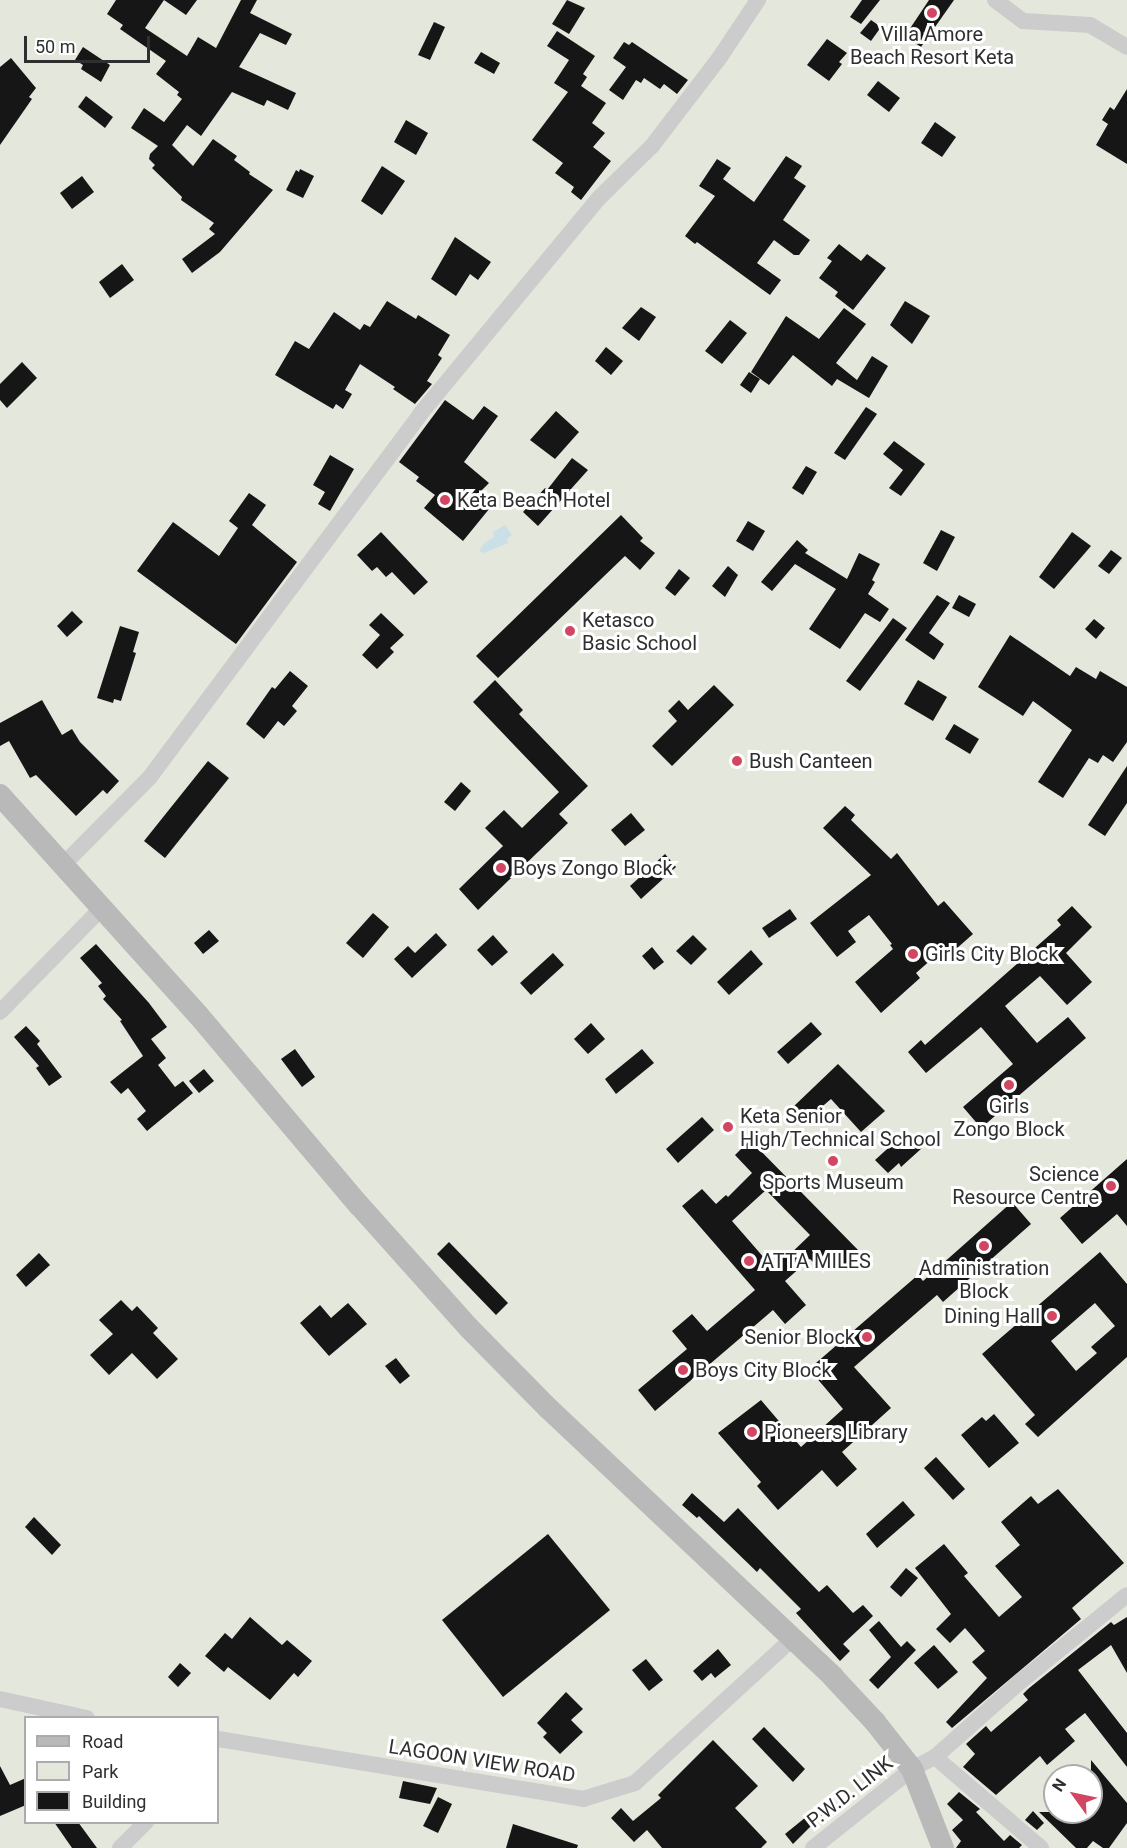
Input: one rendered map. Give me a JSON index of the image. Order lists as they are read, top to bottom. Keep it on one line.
{"streets":{"street":["LAGOON VIEW ROAD","P.W.D. LINK"]},"places":["Villa Amore Beach Resort Keta","Keta Beach Hotel","Ketasco Basic School","Bush Canteen","Boys Zongo Block","Girls City Block","Girls Zongo Block","Keta Senior High/Technical School","Sports Museum","Science Resource Centre","Administration Block","ATTA MILES","Dining Hall","Senior Block","Boys City Block","Pioneers Library"],"legend":["Road","Park","Building"],"scale_bar":"50 m","north":"top left"}
